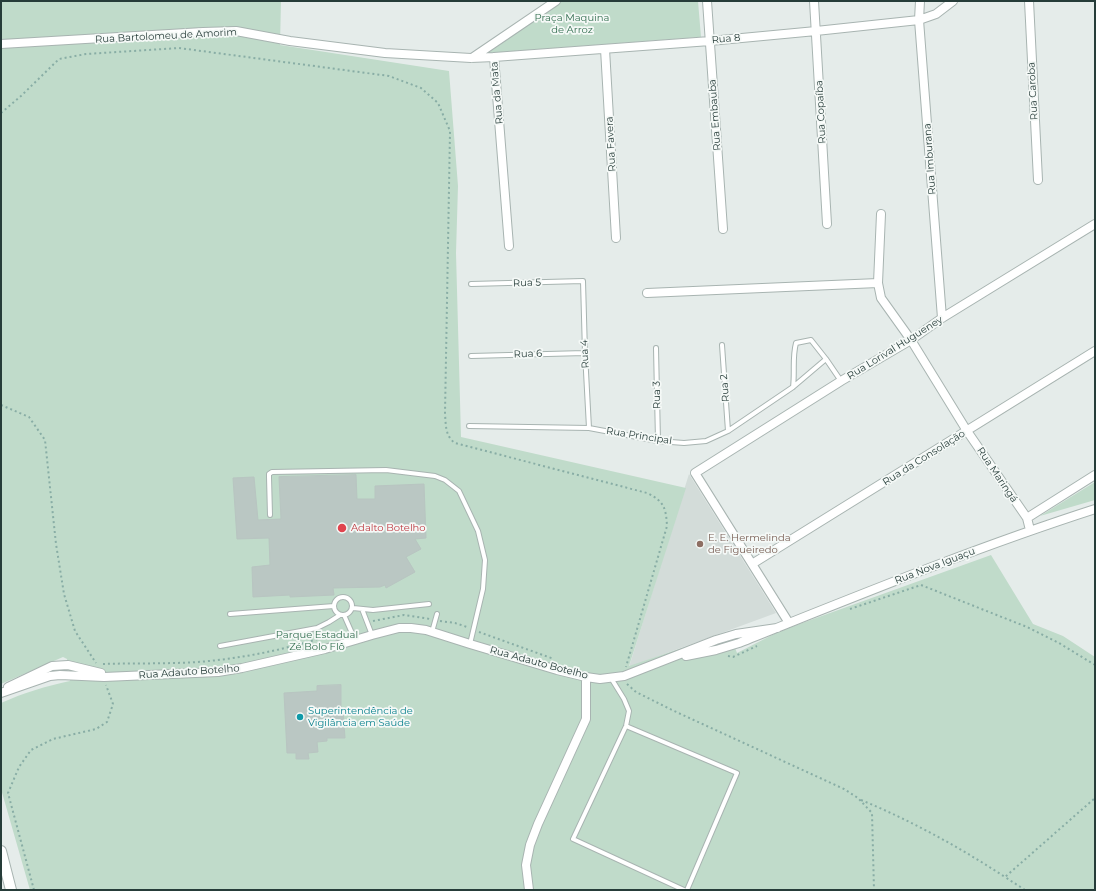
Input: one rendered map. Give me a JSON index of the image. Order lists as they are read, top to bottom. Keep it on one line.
{"streets":{"street":["Rua Bartolomeu de Amorim","Rua 8","Rua Caroba","Rua da Mata","Rua Copaíba","Rua Embauba","Rua Favera","Rua Imburana","Rua Lorival Hugueney","Rua da Consolação","Rua Maringá","Rua Nova Iguaçu","Rua Adauto Botelho"],"lane":["Rua 5","Rua 6","Rua 4","Rua 2","Rua 3","Rua Principal"]},"crossings":[["Rua Bartolomeu de Amorim","Rua da Mata"],["Rua 8","Rua da Mata"],["Rua 8","Rua Copaíba"],["Rua 8","Rua Embauba"],["Rua 8","Rua Favera"],["Rua 8","Rua Imburana"],["Rua Imburana","Rua Lorival Hugueney"],["Rua 5","Rua 4"],["Rua Lorival Hugueney","Rua da Consolação"],["Rua Lorival Hugueney","Rua Maringá"],["Rua 6","Rua 4"],["Rua 4","Rua Principal"],["Rua 2","Rua Principal"],["Rua 3","Rua Principal"],["Rua da Consolação","Rua Maringá"],["Rua Maringá","Rua Nova Iguaçu"],["Rua Nova Iguaçu","Rua Adauto Botelho"]],"parks":["Praça Maquina de Arroz","Parque Estadual Zé Bolo Flô"],"places":["Adalto Botelho","E. E. Hermelinda de Figueiredo","Superintendência de Vigilância em Saúde"]}
